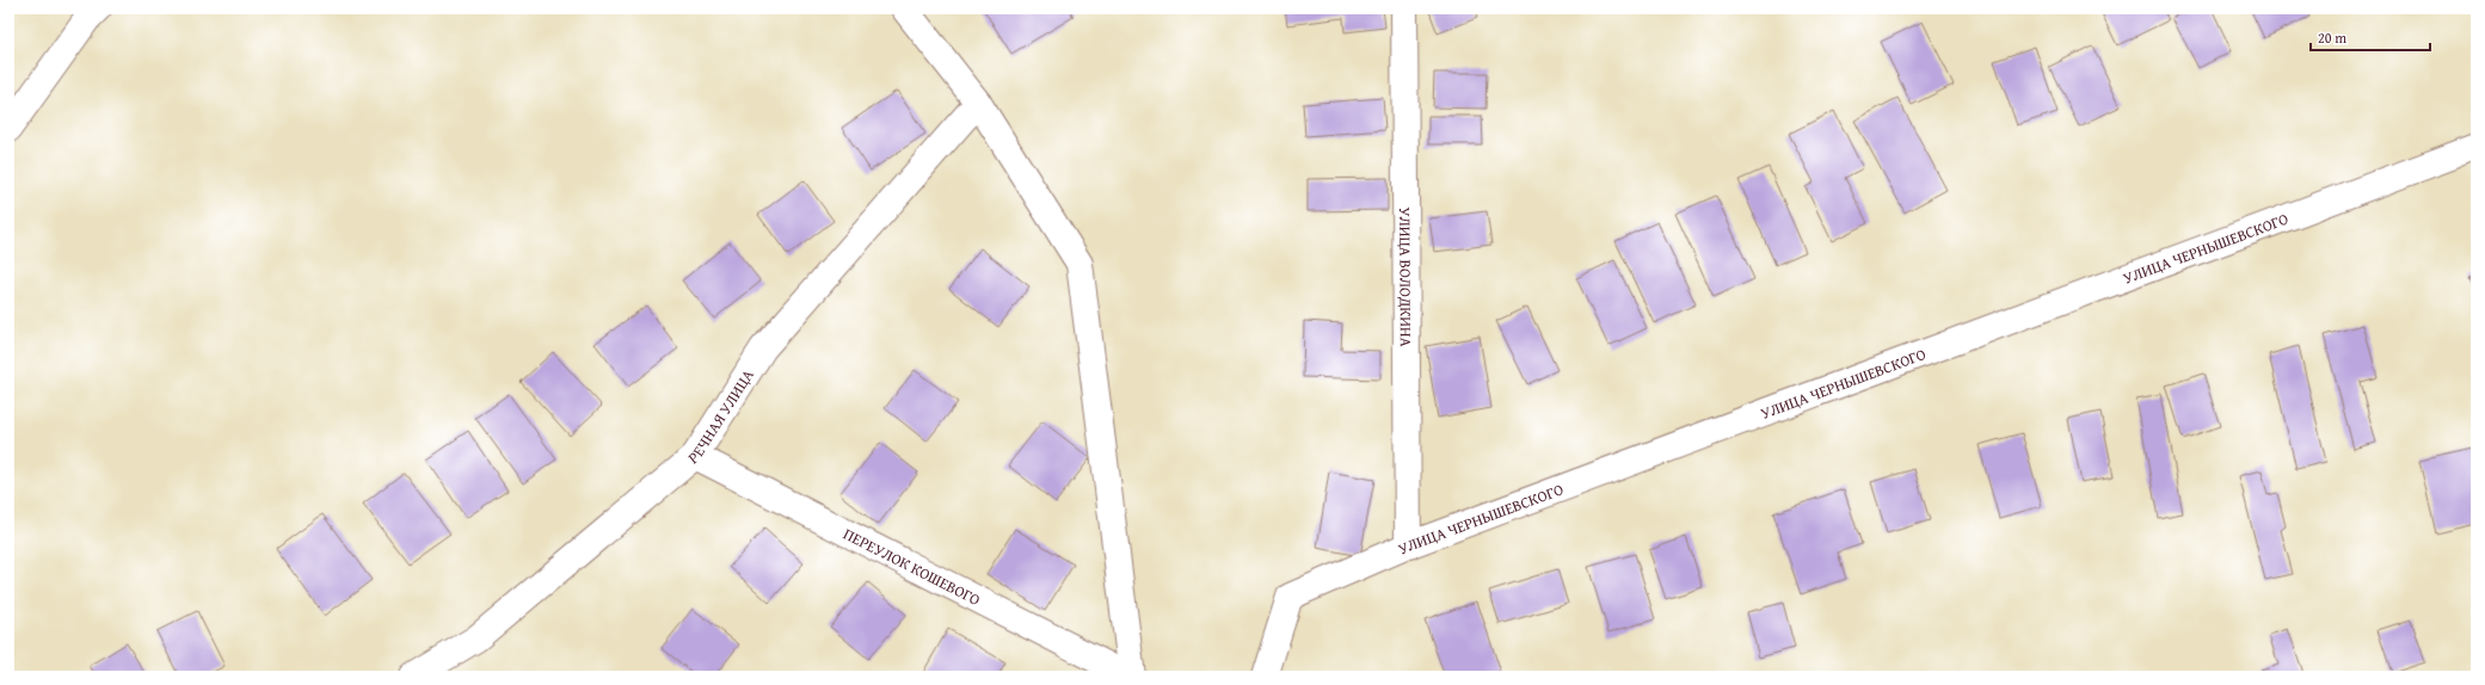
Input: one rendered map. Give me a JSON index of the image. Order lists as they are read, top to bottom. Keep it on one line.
{"streets":{"street":["УЛИЦА ЧЕРНЫШЕВСКОГО","УЛИЦА ВОЛОДКИНА","РЕЧНАЯ УЛИЦА","ПЕРЕУЛОК КОШЕВОГО"]},"crossings":[["УЛИЦА ЧЕРНЫШЕВСКОГО","УЛИЦА ВОЛОДКИНА"],["РЕЧНАЯ УЛИЦА","ПЕРЕУЛОК КОШЕВОГО"]],"scale_bar":"20 m"}
